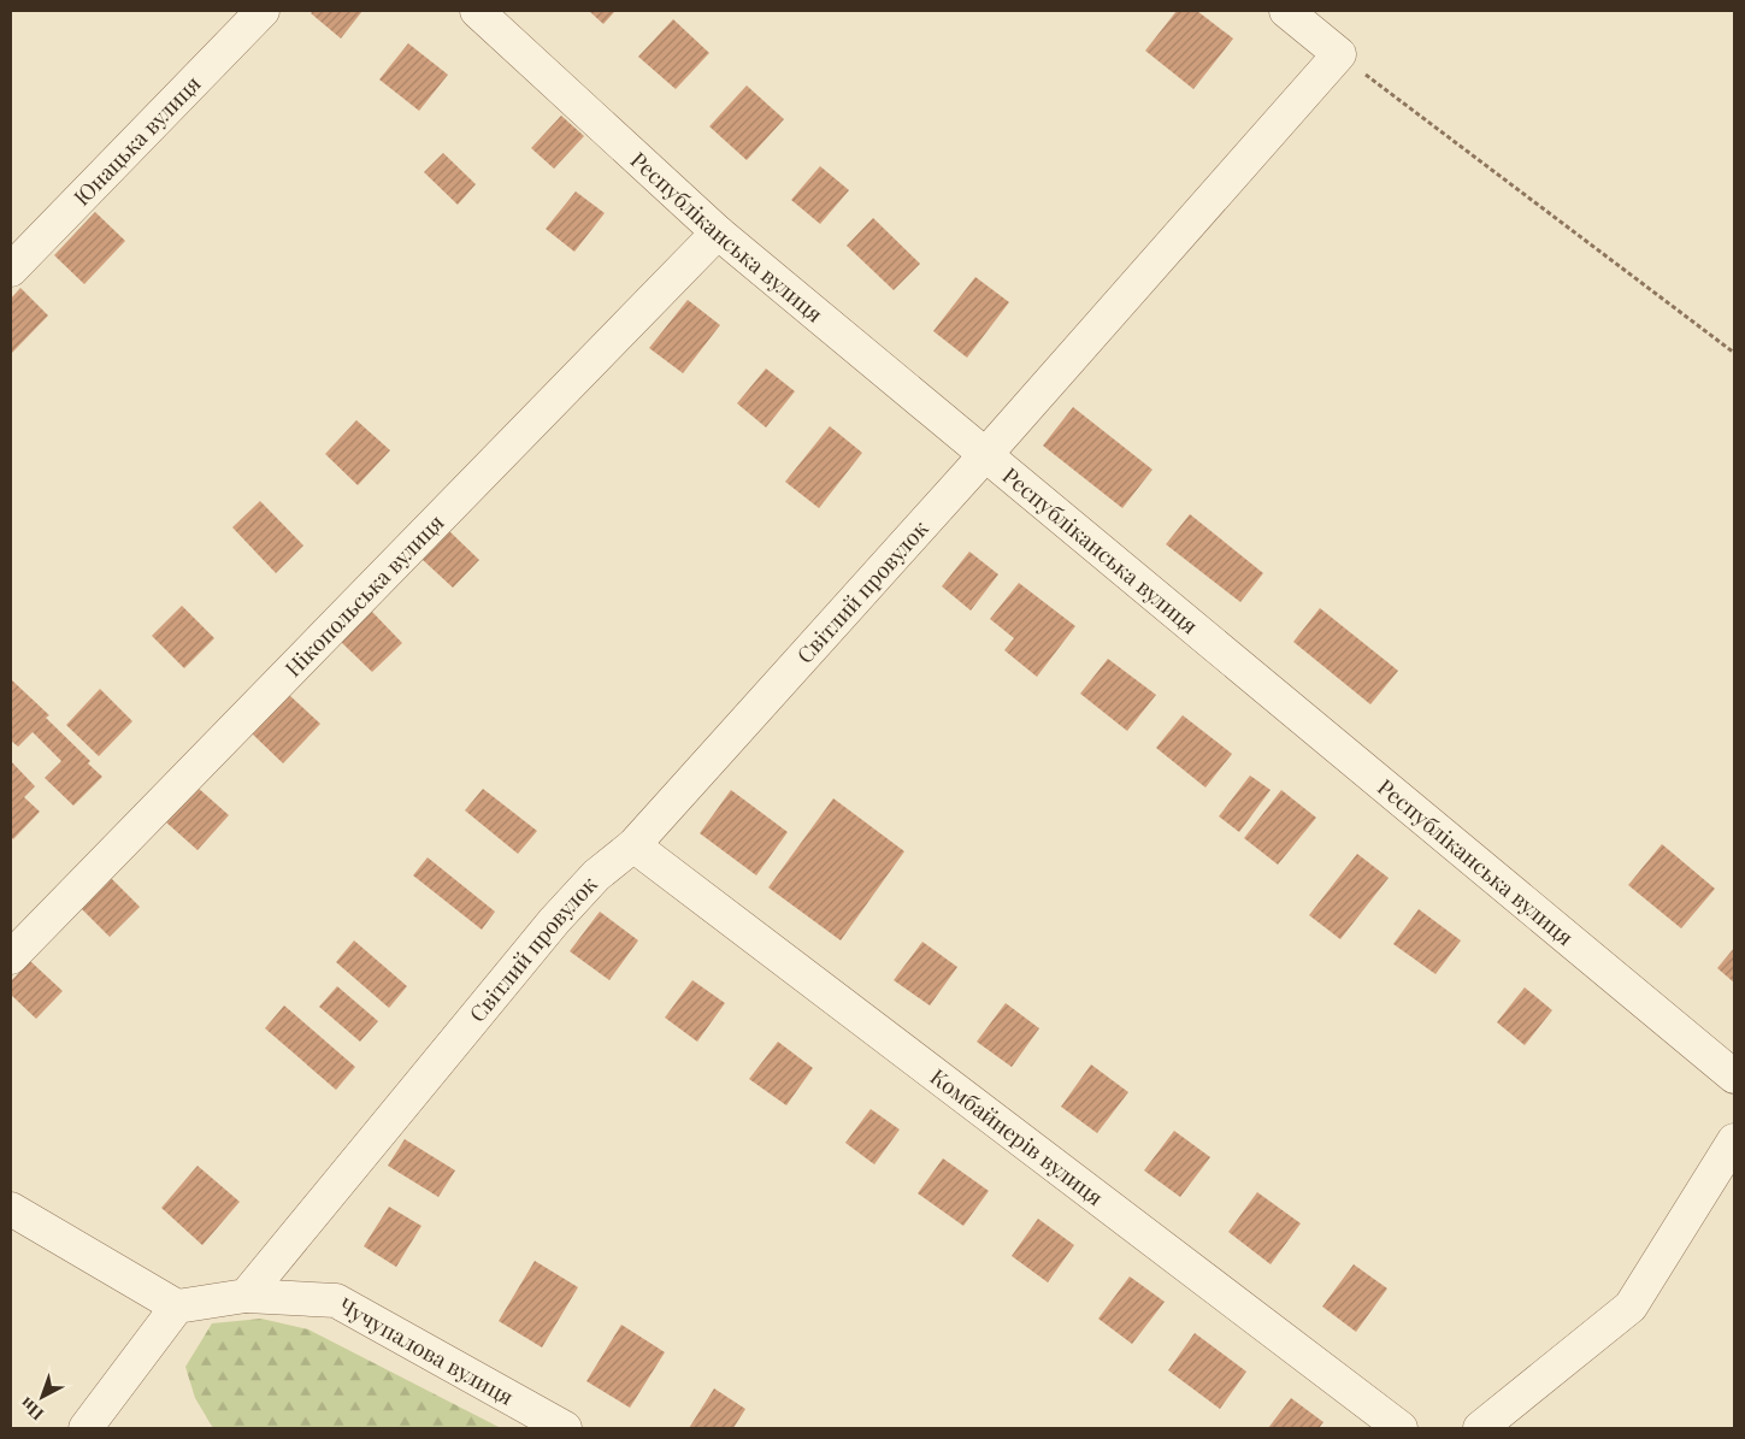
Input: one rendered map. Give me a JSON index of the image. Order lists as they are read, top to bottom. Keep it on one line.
{"streets":{"street":["Юнацька вулиця","Республіканська вулиця","Світлий провулок","Нікопольська вулиця","Комбайнерів вулиця","Чучупалова вулиця"]},"crossings":[["Республіканська вулиця","Світлий провулок"],["Республіканська вулиця","Нікопольська вулиця"],["Світлий провулок","Комбайнерів вулиця"],["Світлий провулок","Чучупалова вулиця"]],"north":"bottom left"}
